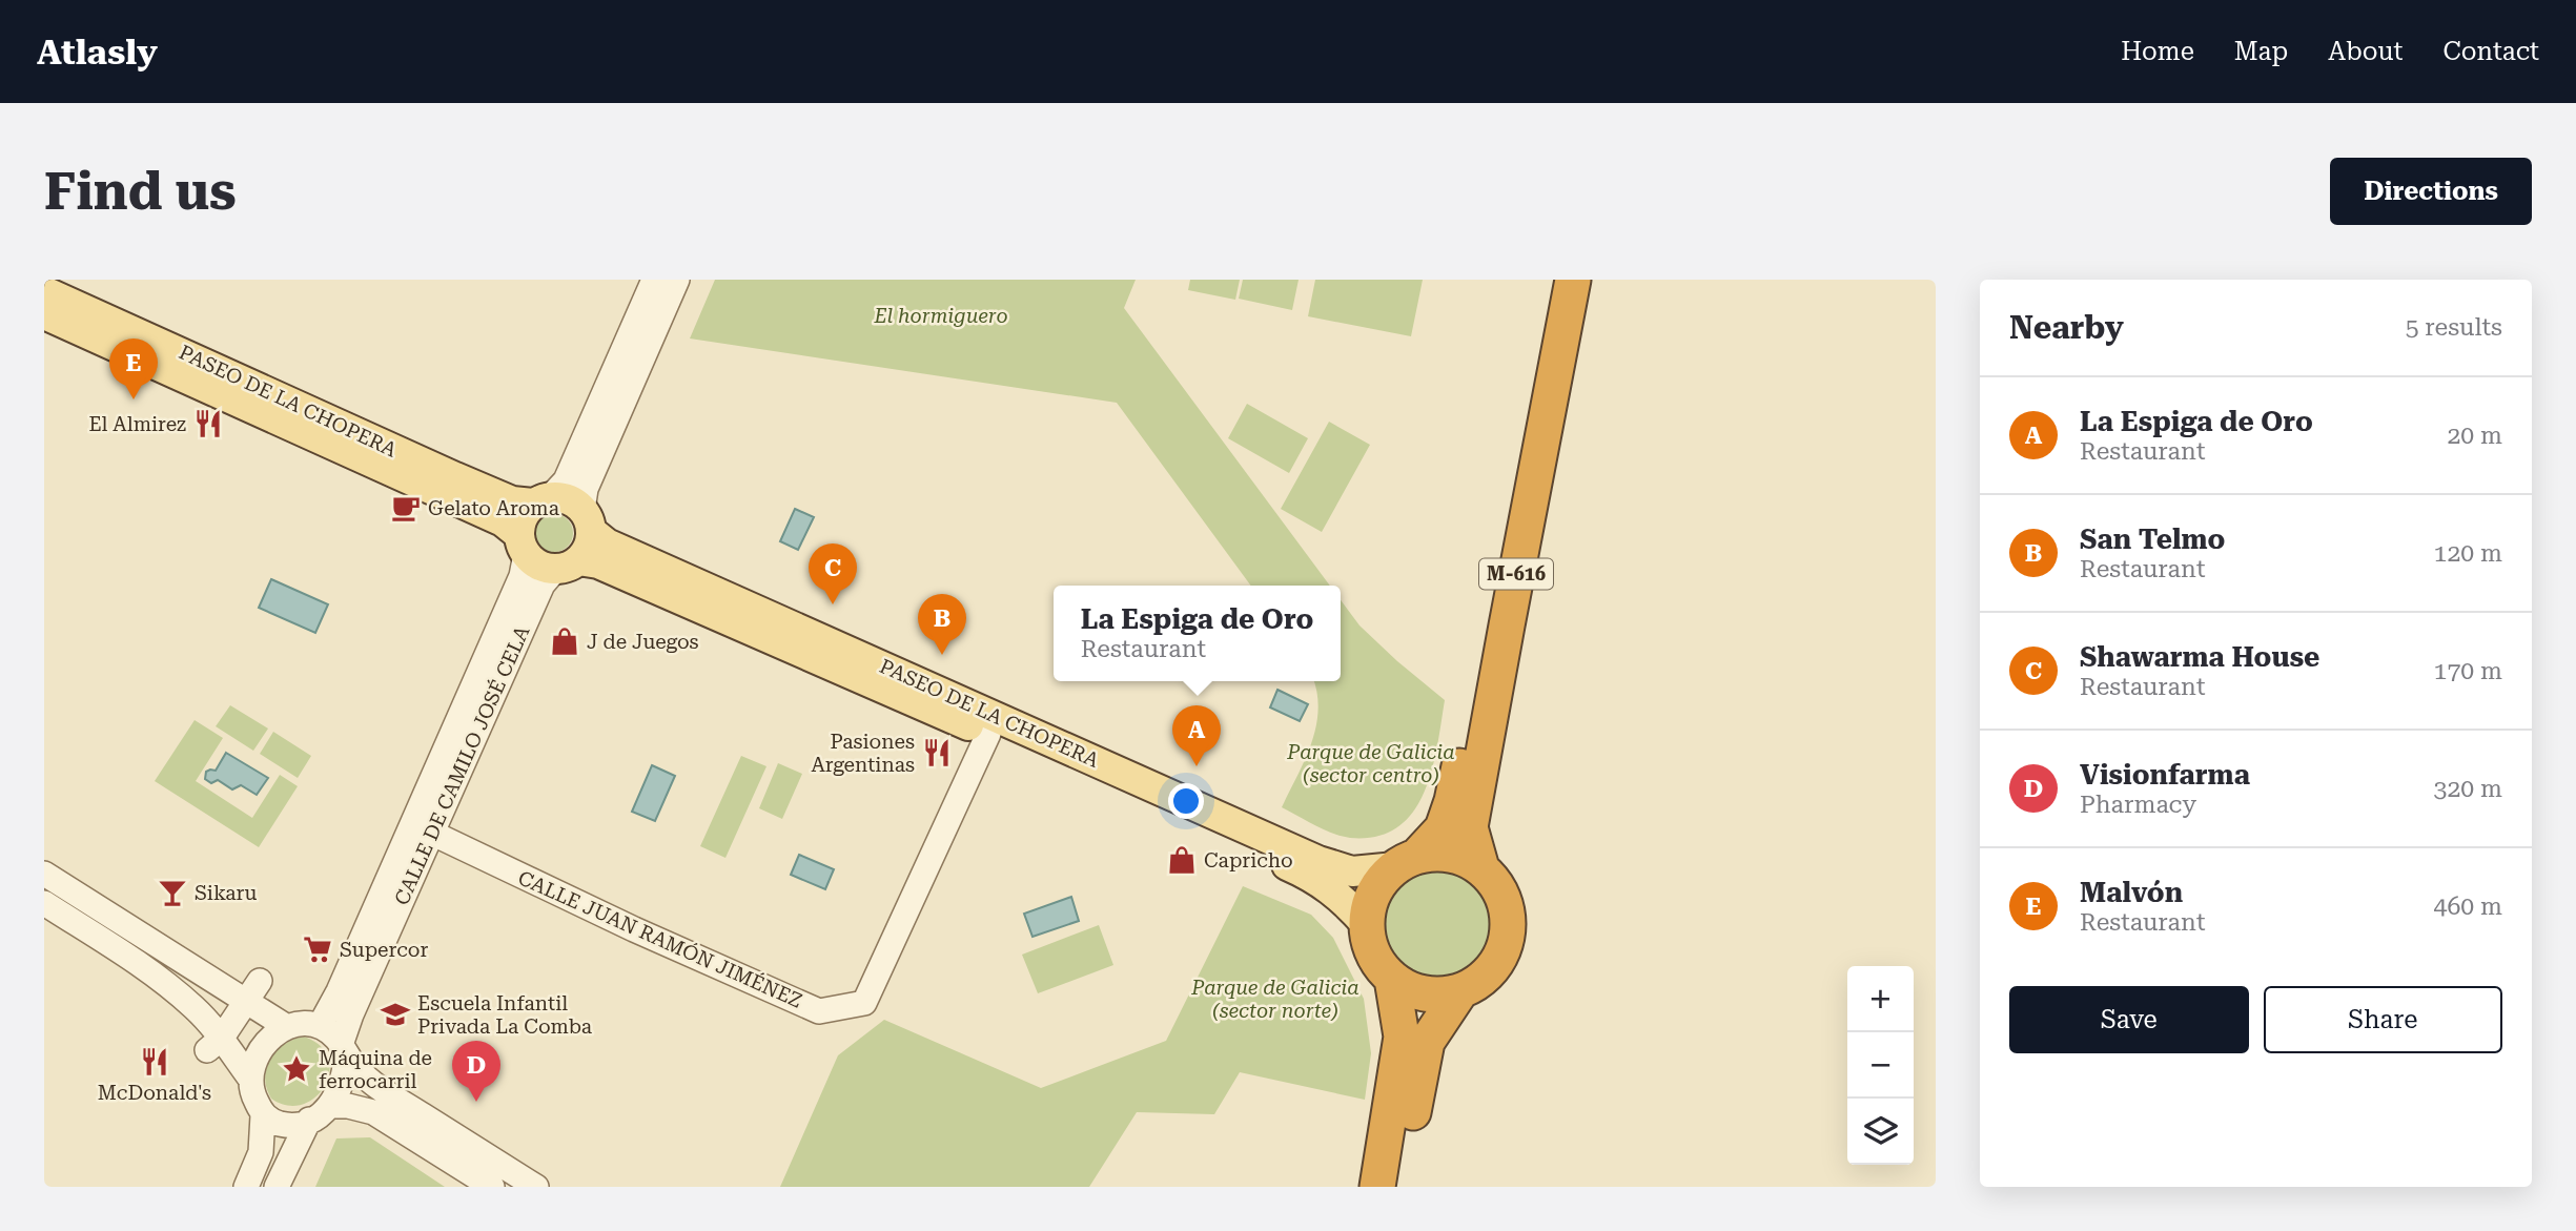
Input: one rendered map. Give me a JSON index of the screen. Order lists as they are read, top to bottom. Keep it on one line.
{"streets":{"highway":["M-616"],"main road":["PASEO DE LA CHOPERA"],"street":["CALLE DE CAMILO JOSÉ CELA","CALLE JUAN RAMÓN JIMÉNEZ"]},"crossings":[["PASEO DE LA CHOPERA","M-616"],["PASEO DE LA CHOPERA","CALLE DE CAMILO JOSÉ CELA"],["PASEO DE LA CHOPERA","CALLE JUAN RAMÓN JIMÉNEZ"],["CALLE DE CAMILO JOSÉ CELA","CALLE JUAN RAMÓN JIMÉNEZ"]],"parks":["El hormiguero","Parque de Galicia (sector centro)","Parque de Galicia (sector norte)"],"places":{"restaurant":["El Almirez","Pasiones Argentinas","McDonald's"],"cafe":["Gelato Aroma"],"shop":["J de Juegos","Capricho"],"bar":["Sikaru"],"supermarket":["Supercor"],"school or university":["Escuela Infantil Privada La Comba"],"place":["Máquina de ferrocarril"]},"page":{"header":"Atlasly","nav":["Home","Map","About","Contact"],"buttons":["Directions",["Save","Share"]],"title":"Find us","heading":["Nearby","5 results"],"pins":["E","C","B","A","D"],"list":[{"mark":"A","name":"La Espiga de Oro","note":"Restaurant","value":"20 m"},{"mark":"B","name":"San Telmo","note":"Restaurant","value":"120 m"},{"mark":"C","name":"Shawarma House","note":"Restaurant","value":"170 m"},{"mark":"D","name":"Visionfarma","note":"Pharmacy","value":"320 m"},{"mark":"E","name":"Malvón","note":"Restaurant","value":"460 m"}],"popup":["La Espiga de Oro","Restaurant"],"map_buttons":["+","−"]}}
